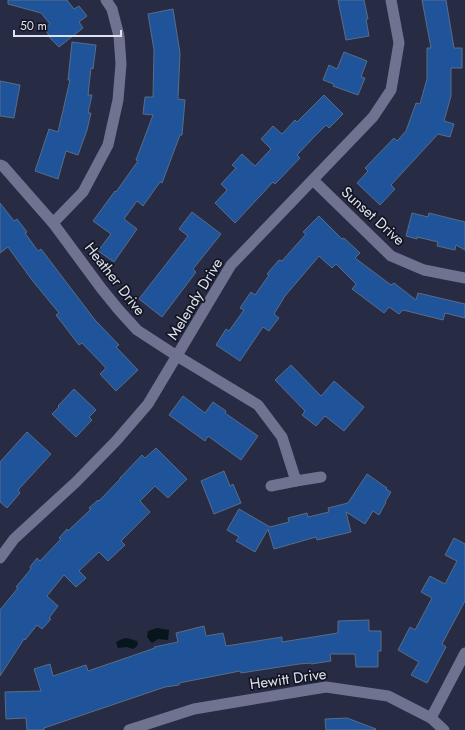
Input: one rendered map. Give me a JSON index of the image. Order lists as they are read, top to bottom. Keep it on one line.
{"streets":{"street":["Sunset Drive","Heather Drive","Melendy Drive","Hewitt Drive"]},"crossings":[["Sunset Drive","Melendy Drive"],["Heather Drive","Melendy Drive"]],"scale_bar":"50 m"}
